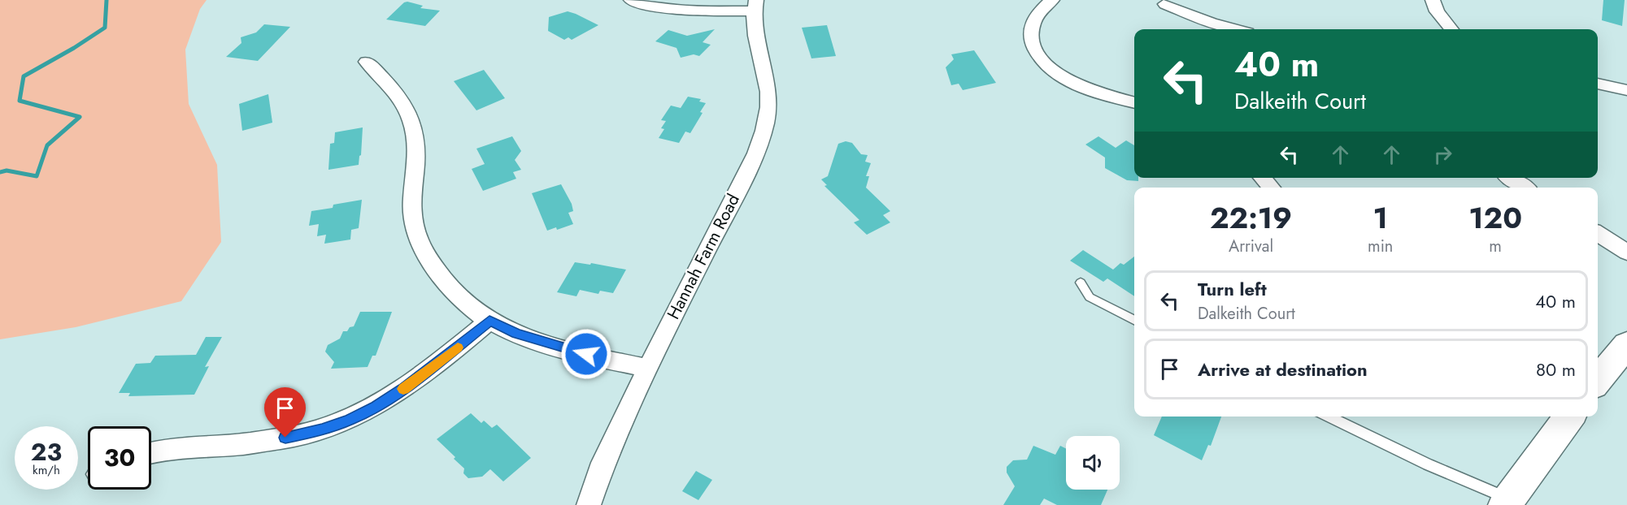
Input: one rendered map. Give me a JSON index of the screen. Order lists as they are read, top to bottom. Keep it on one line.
{"streets":{"street":["Hannah Farm Road"]},"page":{"turn":["40 m","Dalkeith Court"],"eta":["22:19","Arrival","1","min","120","m"],"list":[{"name":"Turn left","note":"Dalkeith Court","value":"40 m"},{"name":"Arrive at destination","value":"80 m"}],"speed":"23 km/h","limit":"30"}}
